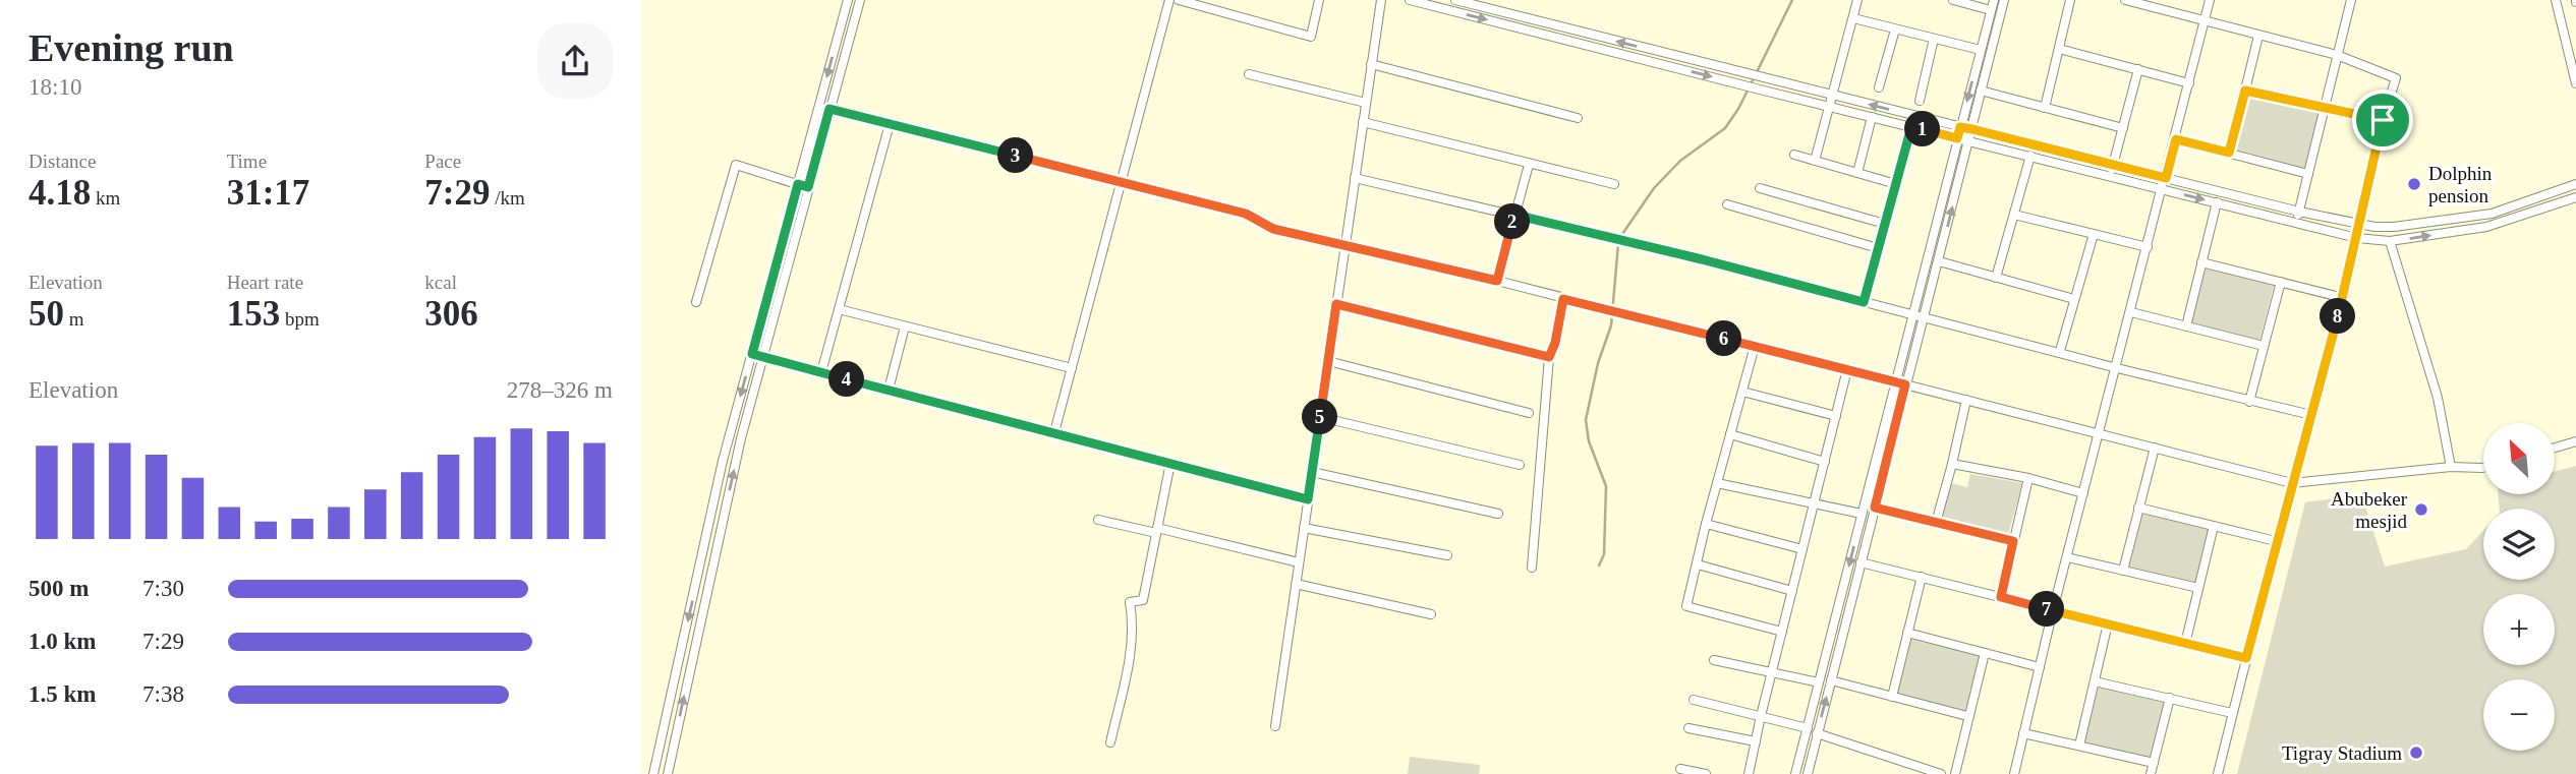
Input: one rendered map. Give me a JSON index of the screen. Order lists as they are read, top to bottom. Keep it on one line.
{"places":["Dolphin pension","Abubeker mesjid","Tigray Stadium"],"north":"top left","page":{"heading":["Evening run","18:10"],"pins":["1","3","2","8","6","4","5","7"],"stats":[["Distance","4.18 km"],["Time","31:17"],["Pace","7:29 /km"],["Elevation","50 m"],["Heart rate","153 bpm"],["kcal","306"]],"chart":["Elevation","278–326 m"],"map_buttons":["+","−"],"list":[{"name":"500 m","note":"7:30"},{"name":"1.0 km","note":"7:29"},{"name":"1.5 km","note":"7:38"}]}}
